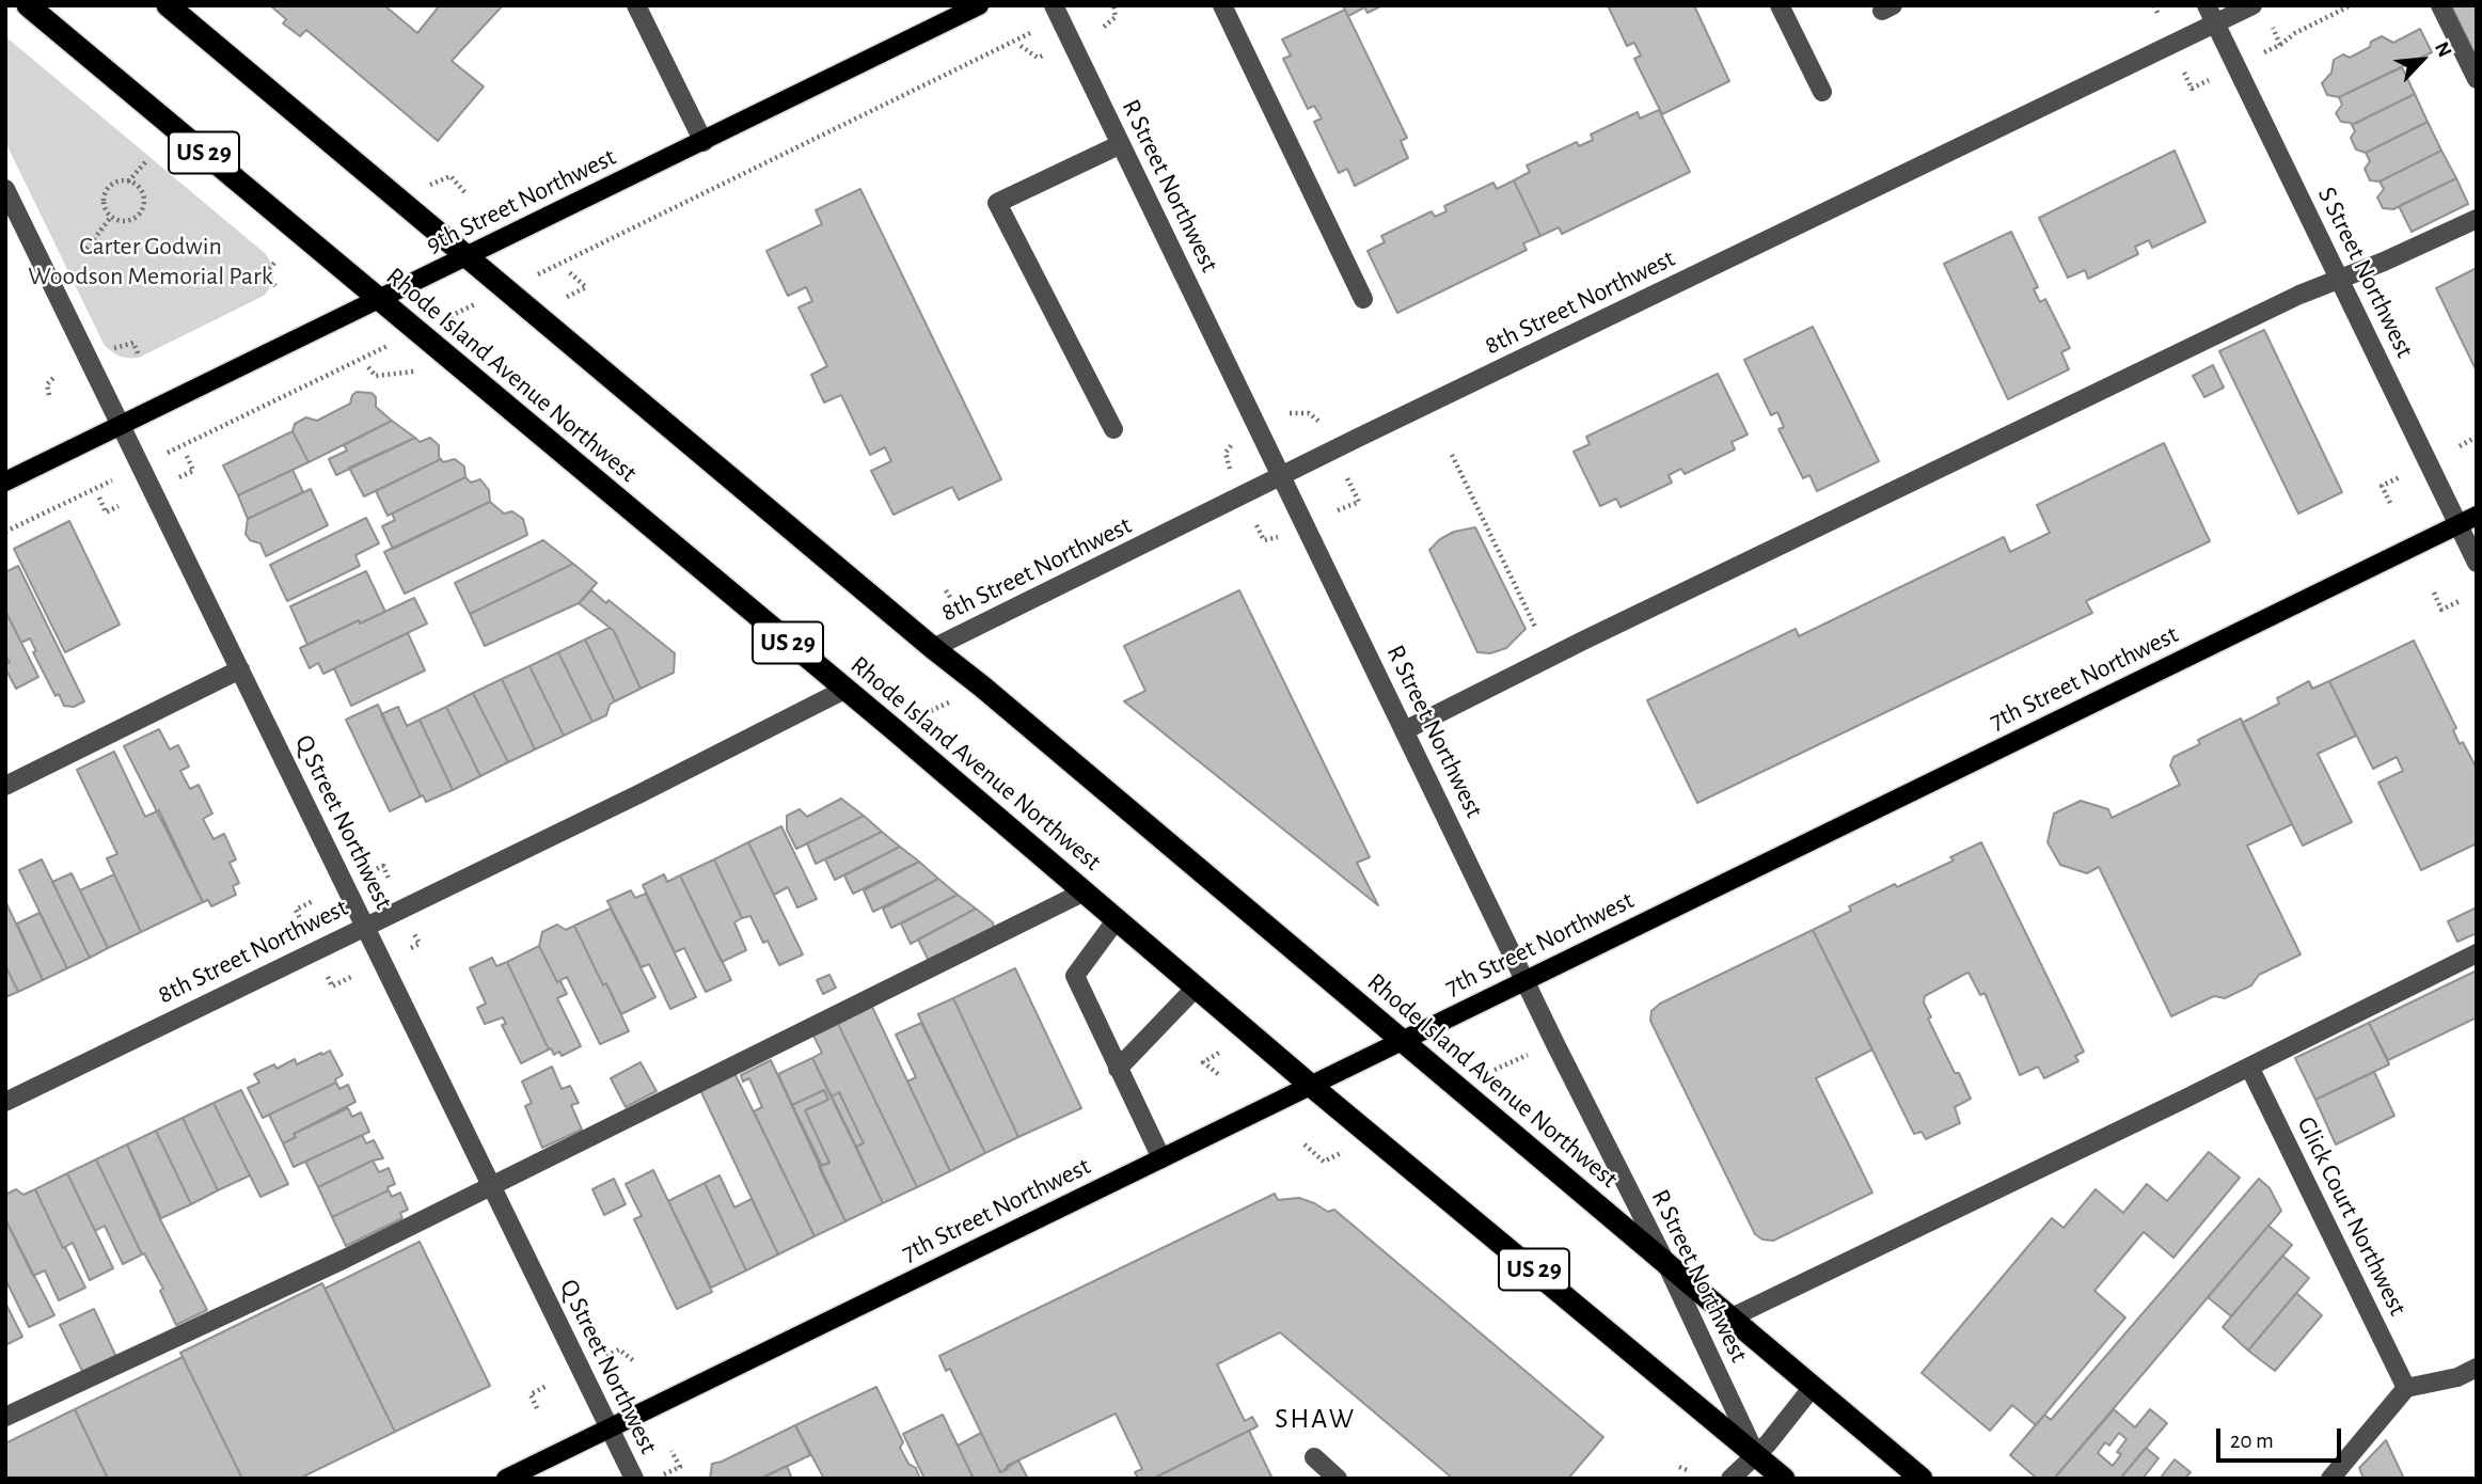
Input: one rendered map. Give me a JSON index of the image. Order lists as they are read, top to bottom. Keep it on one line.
{"streets":{"highway":["US 29","Rhode Island Avenue Northwest"],"main road":["9th Street Northwest","7th Street Northwest"],"street":["R Street Northwest","S Street Northwest","8th Street Northwest","Q Street Northwest","Glick Court Northwest"]},"crossings":[["R Street Northwest","8th Street Northwest"],["R Street Northwest","Rhode Island Avenue Northwest"],["R Street Northwest","7th Street Northwest"],["9th Street Northwest","Rhode Island Avenue Northwest"],["9th Street Northwest","Q Street Northwest"],["S Street Northwest","8th Street Northwest"],["S Street Northwest","7th Street Northwest"],["8th Street Northwest","Rhode Island Avenue Northwest"],["8th Street Northwest","Q Street Northwest"],["Rhode Island Avenue Northwest","7th Street Northwest"],["7th Street Northwest","Q Street Northwest"]],"districts":["SHAW"],"parks":["Carter Godwin Woodson Memorial Park"],"scale_bar":"20 m","north":"top right"}
